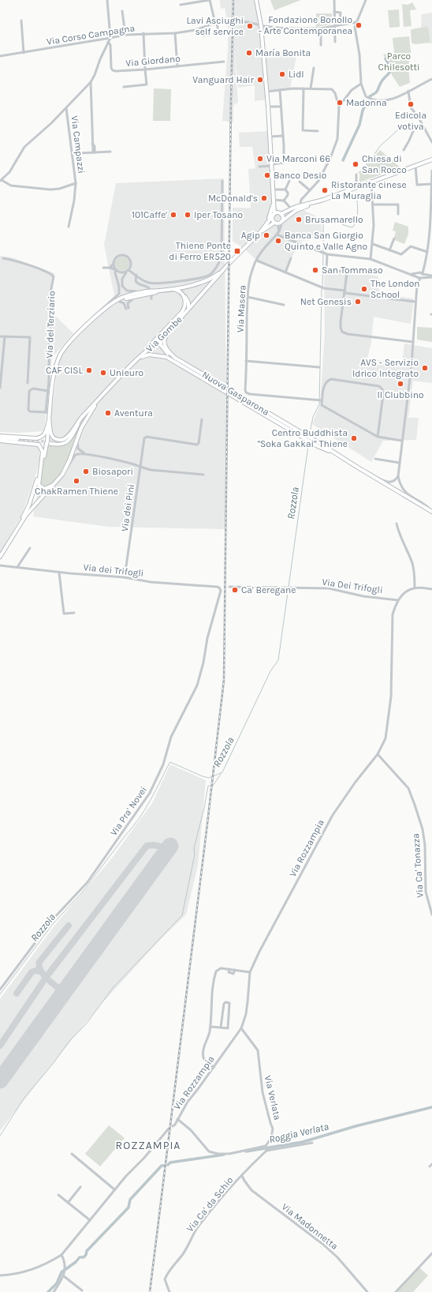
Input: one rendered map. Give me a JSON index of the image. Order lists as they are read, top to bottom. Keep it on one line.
{"streets":{"main road":["Via del Terziario","Via Gombe","Nuova Gasparona"],"street":["Via Corso Campagna","Via Giordano","Via Campazzi","Via Masera","Via dei Pini","Via dei Trifogli","Via Dei Trifogli","Via Pra' Novei","Via Rozzampia","Via Ca' Tonazza","Via Verlata","Via Ca' da Schio","Via Madonnetta"]},"crossings":[["Via Corso Campagna","Via Campazzi"],["Via Giordano","Via Campazzi"],["Via del Terziario","Via Gombe"],["Via Gombe","Nuova Gasparona"],["Via dei Pini","Via dei Trifogli"],["Via dei Trifogli","Via Pra' Novei"],["Via Dei Trifogli","Via Rozzampia"],["Via Rozzampia","Via Ca' Tonazza"],["Via Rozzampia","Via Verlata"],["Via Verlata","Via Ca' da Schio"],["Via Ca' da Schio","Via Madonnetta"]],"districts":["ROZZAMPIA"],"water":["Rozzola","Roggia Verlata"],"parks":["Parco Chilesotti"],"places":{"other":["Fondazione Bonollo - Arte Contemporanea","Lavi Asciughi self service","María Bonita","Lidl","Vanguard Hair","Madonna","Edicola votiva","Via Marconi 66","Chiesa di San Rocco","Banco Desio","Ristorante cinese La Muraglia","McDonald's","101Caffe'","Iper Tosano","Brusamarello","Agip","Banca San Giorgio Quinto e Valle Agno","San Tommaso","The London School","Net Genesis","AVS - Servizio Idrico Integrato","CAF CISL","Unieuro","Il Clubbino","Aventura","Centro Buddhista \"Soka Gakkai\" Thiene","Biosapori","ChakRamen Thiene","Ca' Beregane"],"transit":["Thiene Ponte di Ferro ER520"]}}
